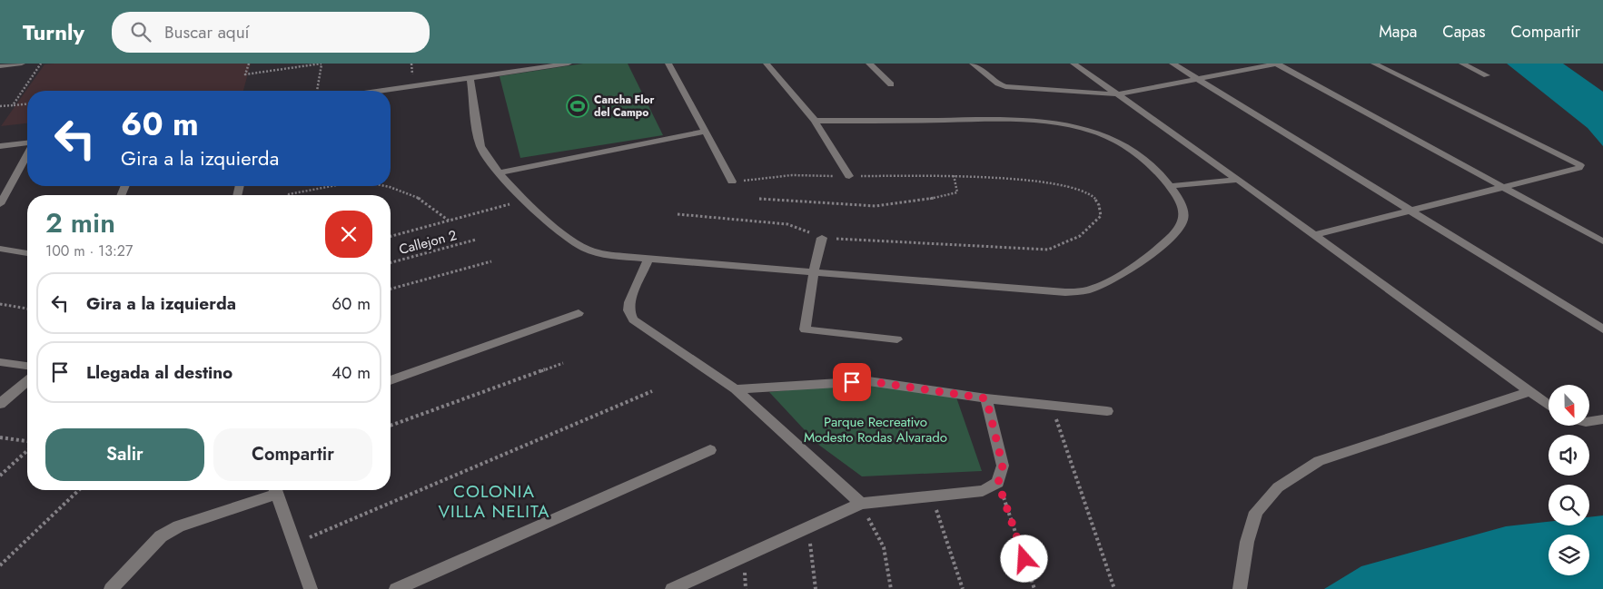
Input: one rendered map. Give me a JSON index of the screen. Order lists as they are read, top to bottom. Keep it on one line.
{"streets":{"path":["Callejon 2"]},"districts":["COLONIA VILLA NELITA"],"parks":["Parque Recreativo Modesto Rodas Alvarado"],"places":{"sports":["Cancha Flor del Campo"]},"north":"bottom","page":{"header":"Turnly","search":"Buscar aquí","nav":["Mapa","Capas","Compartir"],"turn":["60 m","Gira a la izquierda"],"heading":["2 min","100 m · 13:27"],"list":[{"name":"Gira a la izquierda","value":"60 m"},{"name":"Llegada al destino","value":"40 m"}],"buttons":["Salir","Compartir"]}}
